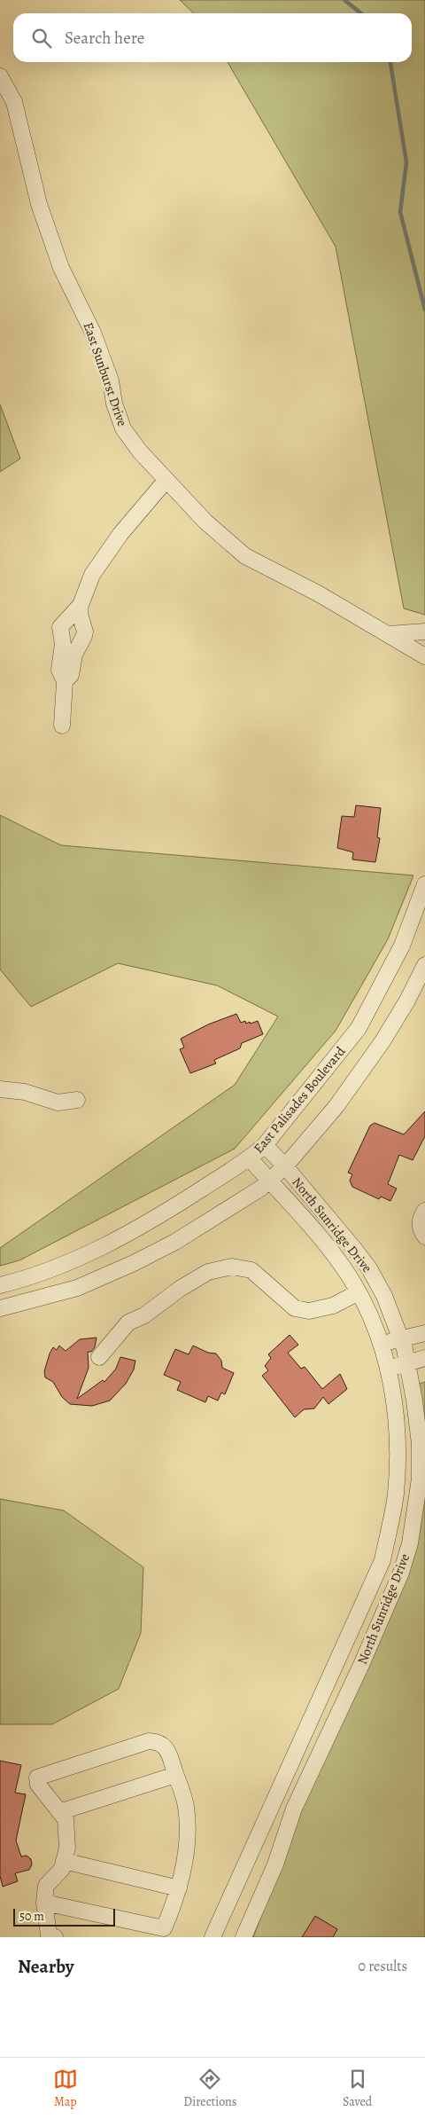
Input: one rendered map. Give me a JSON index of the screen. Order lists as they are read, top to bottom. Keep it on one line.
{"streets":{"street":["East Sunburst Drive","East Palisades Boulevard","North Sunridge Drive"]},"crossings":[["East Palisades Boulevard","North Sunridge Drive"]],"scale_bar":"50 m","page":{"search":"Search here","scale":"50 m","heading":["Nearby","0 results"],"nav":["Map","Directions","Saved"]}}
